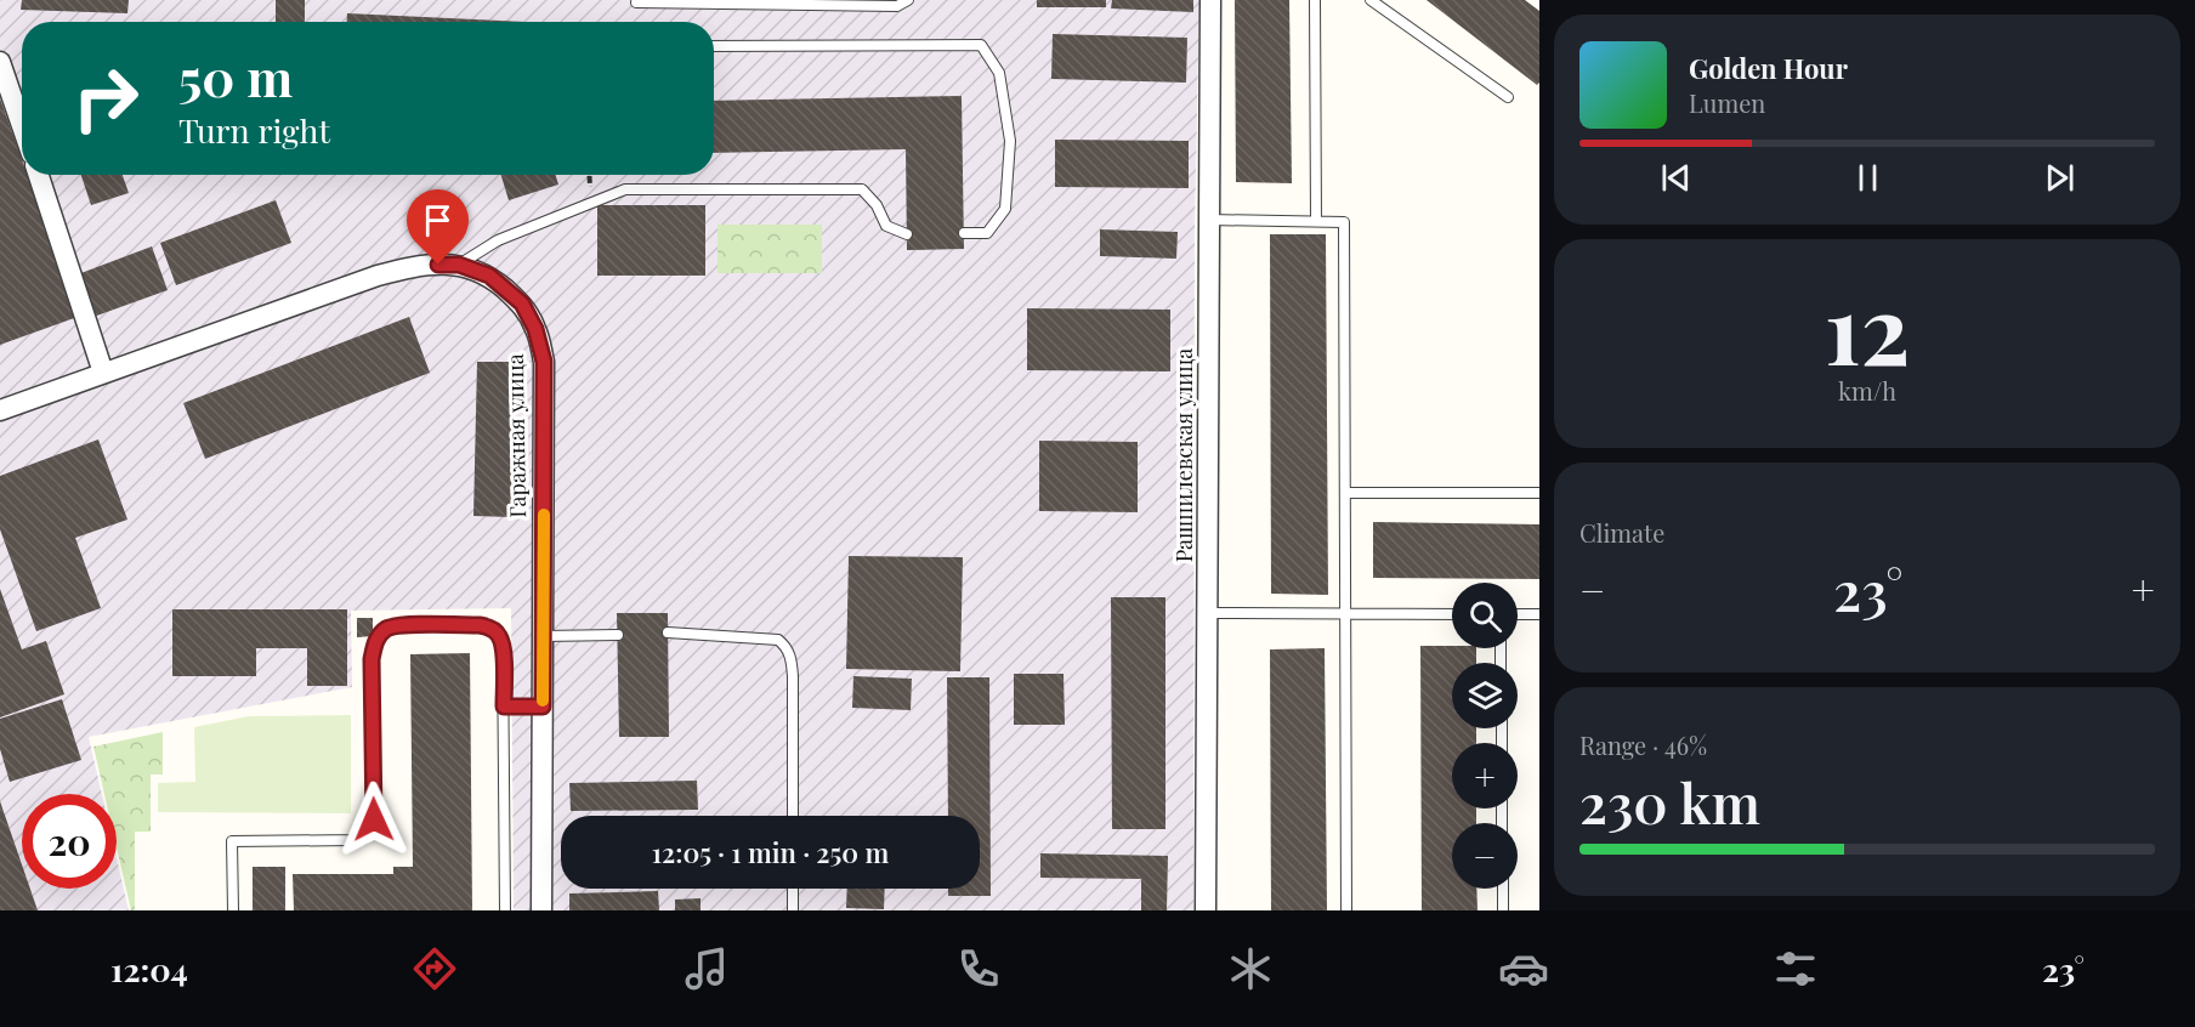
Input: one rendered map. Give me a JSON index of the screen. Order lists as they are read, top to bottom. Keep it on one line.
{"streets":{"street":["Гаражная улица","Рашпилевская улица"]},"page":{"turn":["50 m","Turn right"],"song":["Golden Hour","Lumen"],"tile":[["12","km/h"],"Climate",["Range · 46%","230 km"]],"heat":["−","23°","+"],"map_buttons":["+","−"],"limit":"20","trip":"12:05 · 1 min · 250 m","tabs":["12:04","23°"]}}
